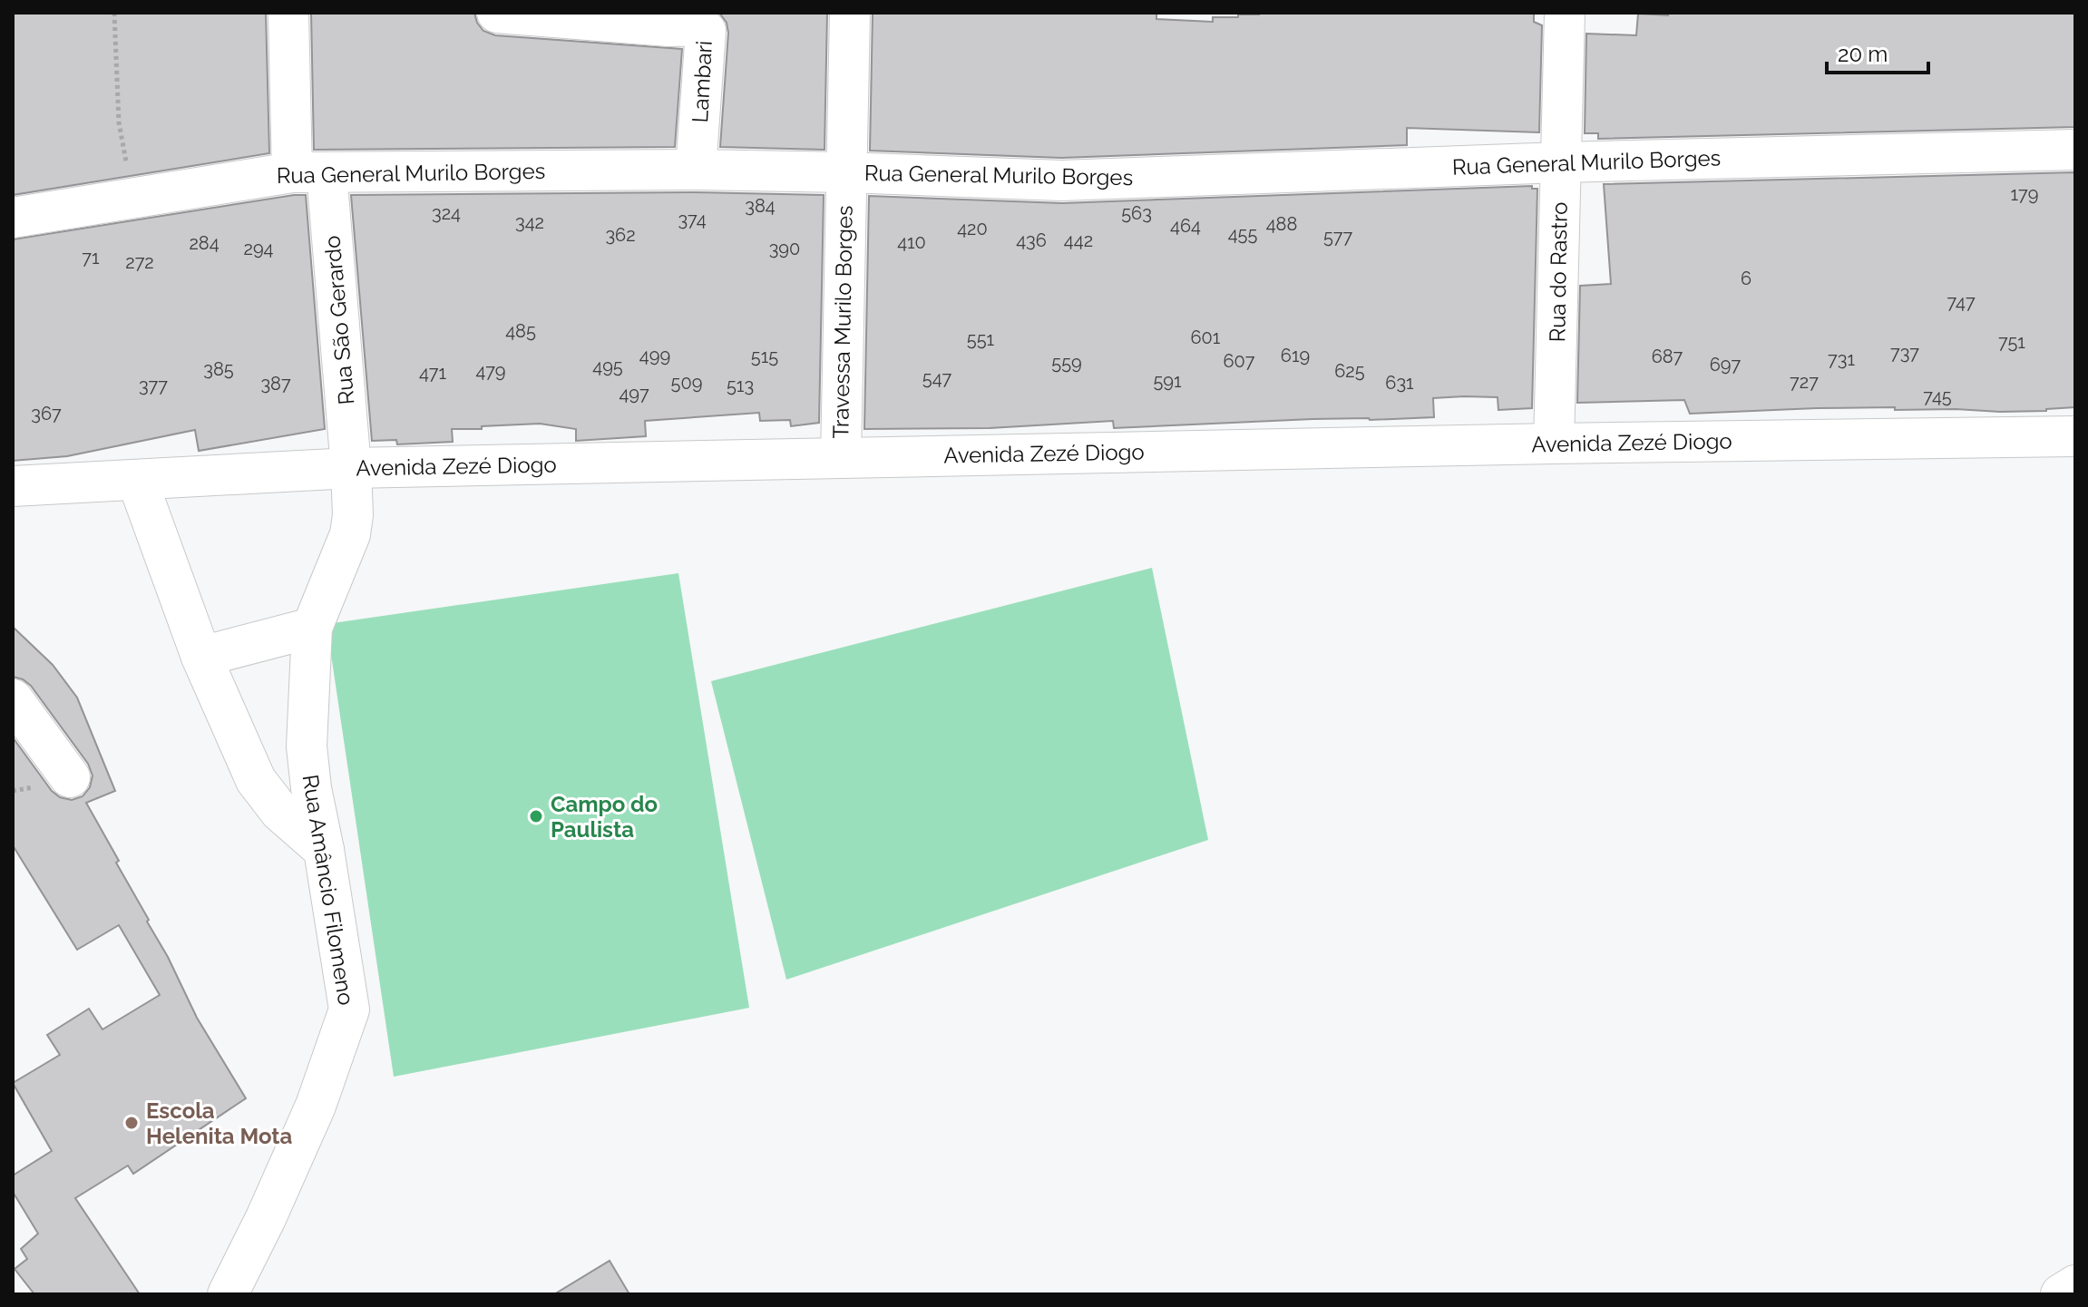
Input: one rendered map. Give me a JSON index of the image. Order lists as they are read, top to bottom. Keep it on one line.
{"streets":{"street":["Lambari","Rua General Murilo Borges","Rua do Rastro","Rua São Gerardo","Travessa Murilo Borges","Avenida Zezé Diogo","Rua Amâncio Filomeno"]},"crossings":[["Lambari","Rua General Murilo Borges"],["Rua General Murilo Borges","Rua do Rastro"],["Rua General Murilo Borges","Rua São Gerardo"],["Rua General Murilo Borges","Travessa Murilo Borges"],["Rua do Rastro","Avenida Zezé Diogo"],["Rua São Gerardo","Avenida Zezé Diogo"],["Rua São Gerardo","Rua Amâncio Filomeno"],["Travessa Murilo Borges","Avenida Zezé Diogo"],["Avenida Zezé Diogo","Rua Amâncio Filomeno"]],"places":["Campo do Paulista","Escola Helenita Mota"],"house_numbers":["179","384","324","563","374","342","488","464","420","455","362","577","436","442","410","284","294","390","71","272","6","747","485","601","551","751","737","499","619","515","687","731","607","559","697","495","385","479","625","471","547","591","727","509","631","387","377","513","497","745","367"],"scale_bar":"20 m"}
